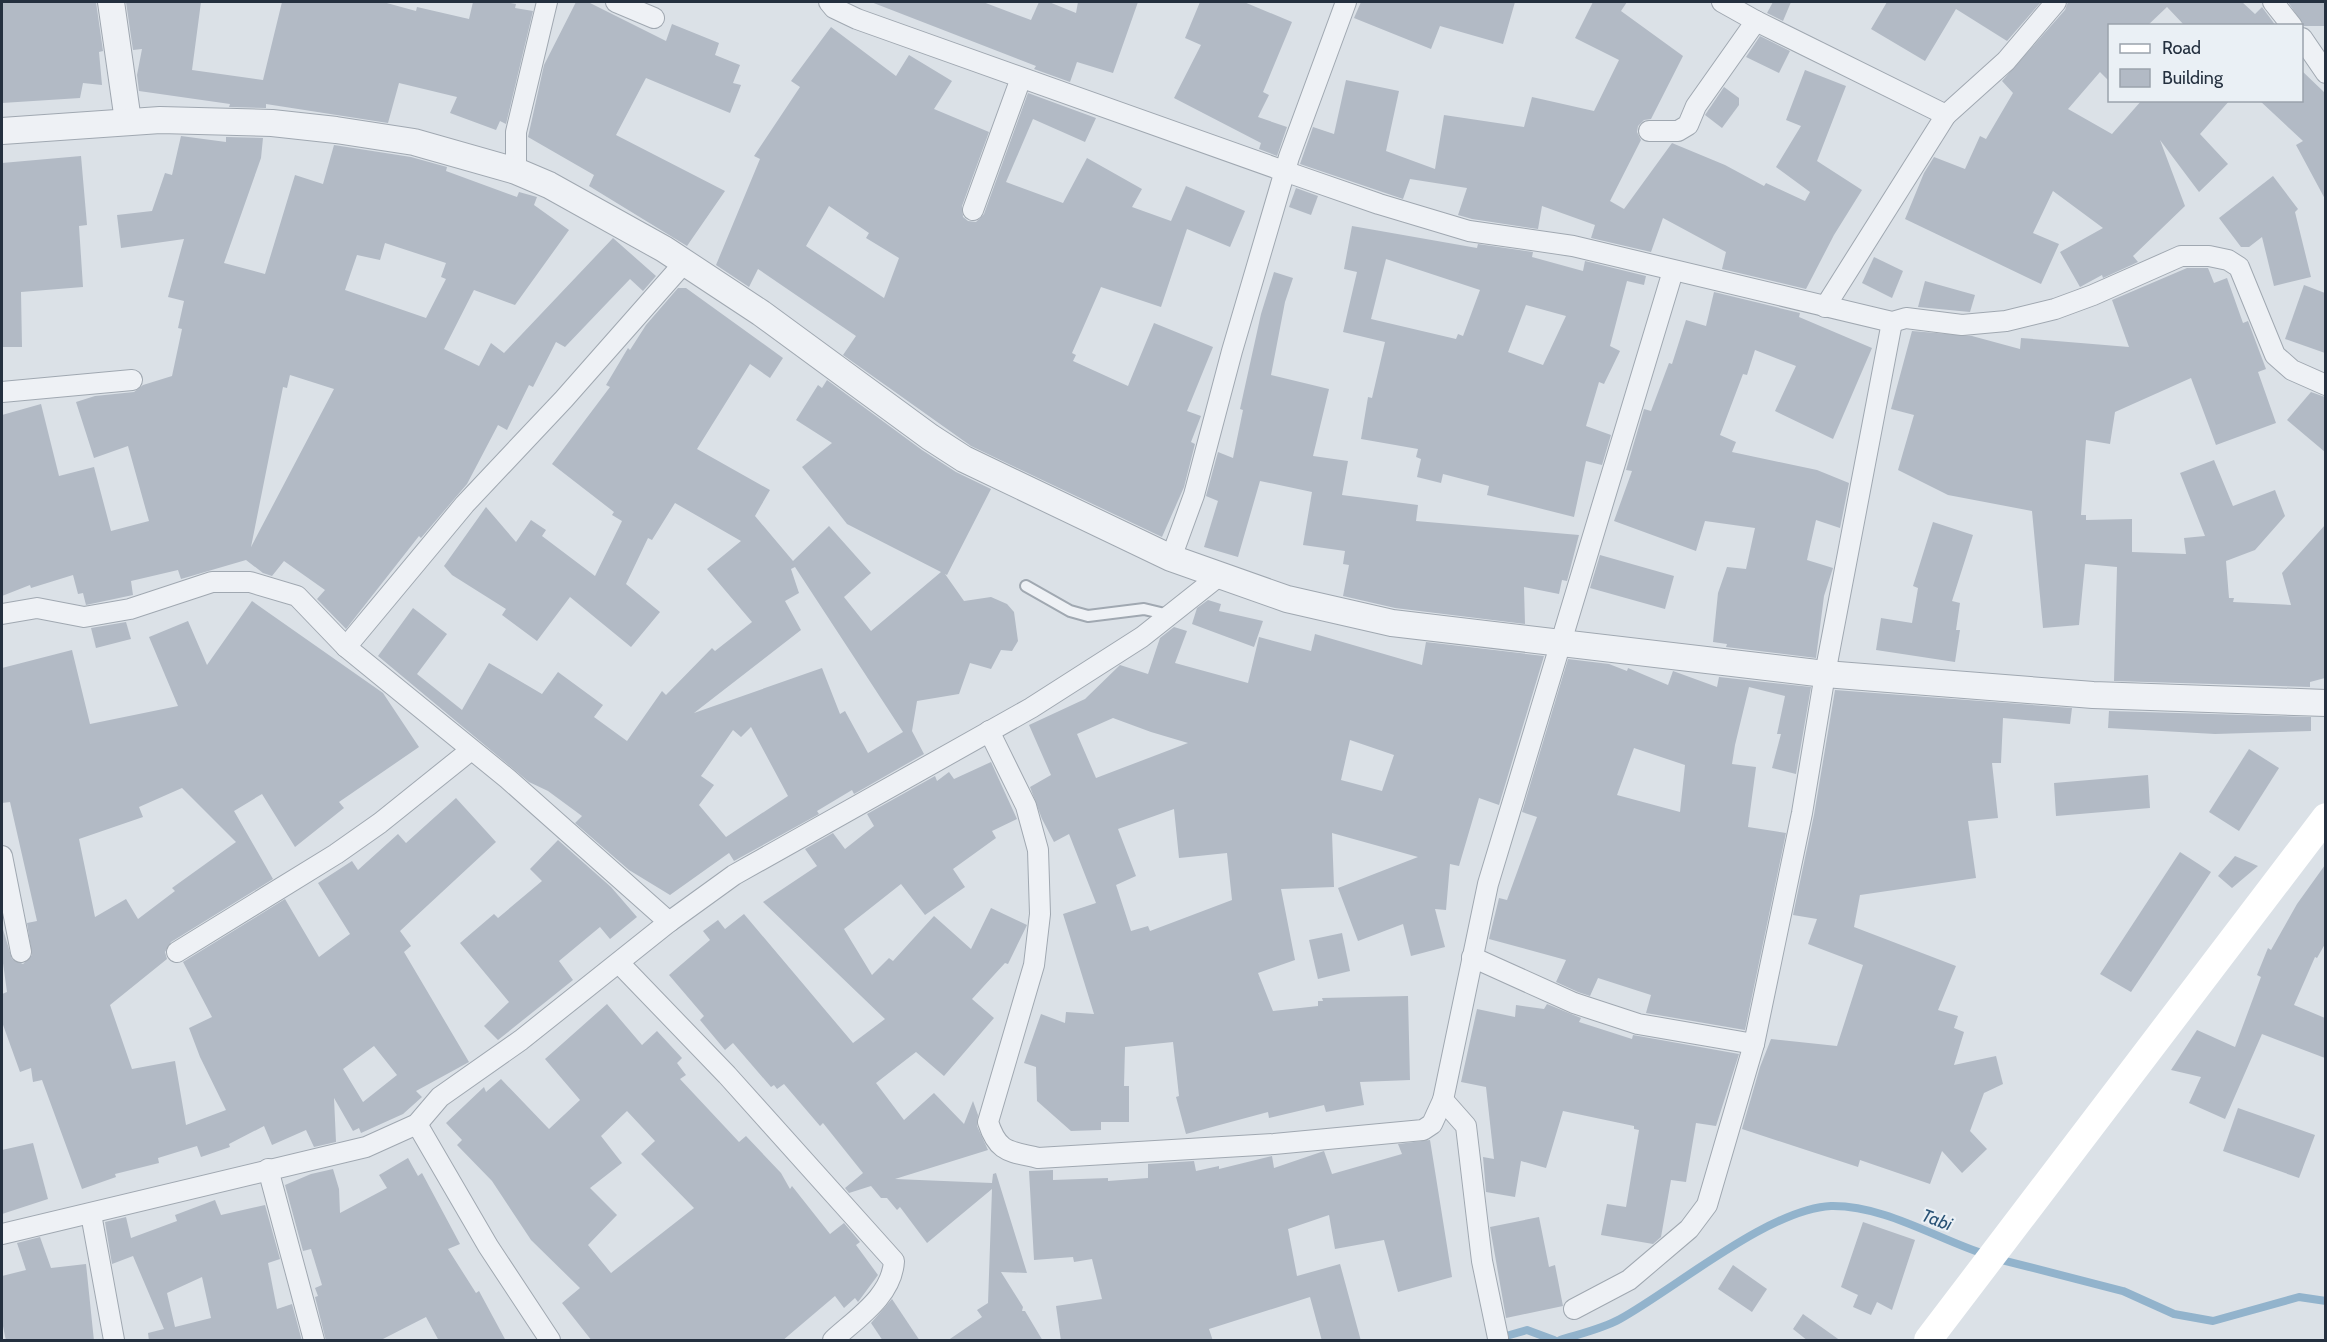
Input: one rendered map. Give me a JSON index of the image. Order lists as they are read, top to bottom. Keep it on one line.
{"water":["Tabi"],"legend":["Road","Building"]}
